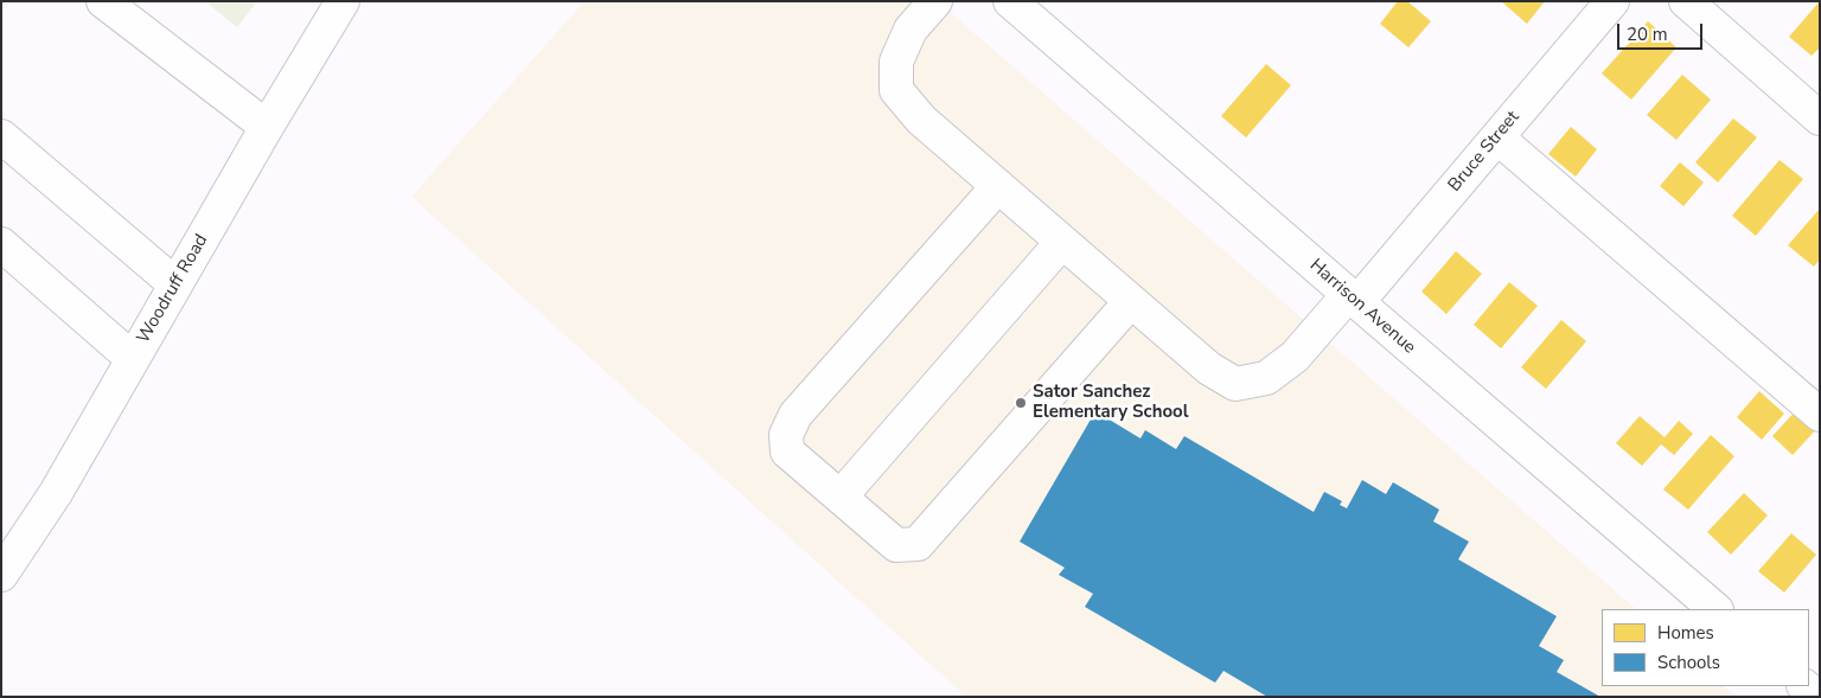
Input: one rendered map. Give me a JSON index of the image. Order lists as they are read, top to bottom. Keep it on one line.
{"streets":{"street":["Bruce Street","Woodruff Road","Harrison Avenue"]},"crossings":[["Bruce Street","Harrison Avenue"]],"places":["Sator Sanchez Elementary School"],"legend":["Homes","Schools"],"scale_bar":"20 m"}
